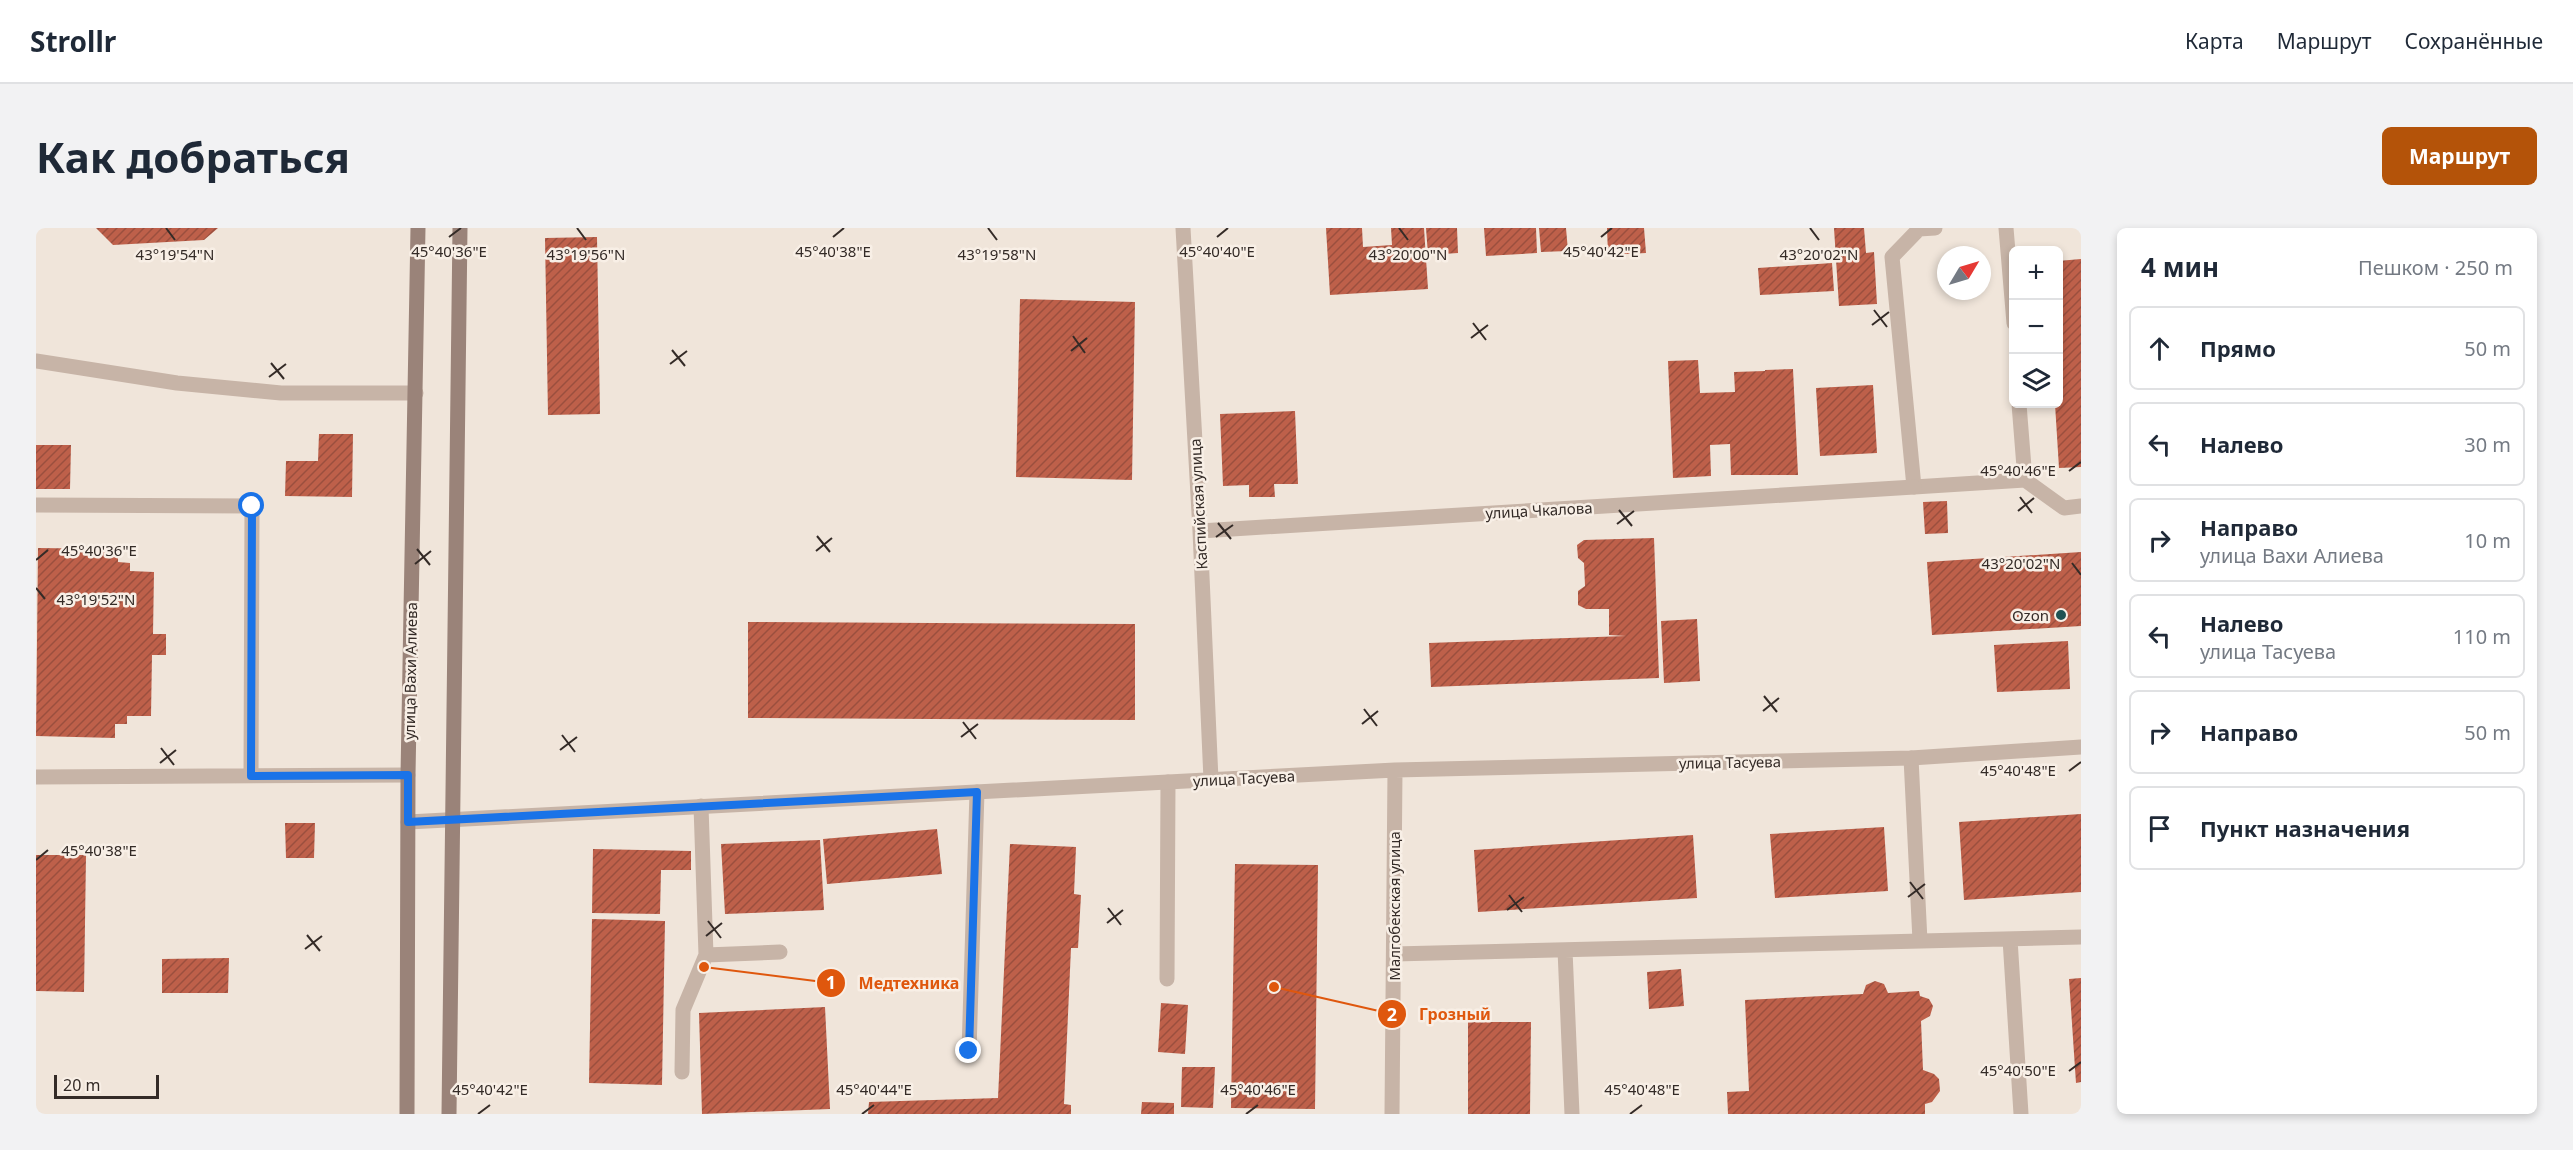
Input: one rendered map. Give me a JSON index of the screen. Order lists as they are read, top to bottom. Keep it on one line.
{"streets":{"main road":["улица Вахи Алиева"],"street":["Каспийская улица","улица Чкалова","улица Тасуева","Малгобекская улица"]},"crossings":[["Каспийская улица","улица Чкалова"],["Каспийская улица","улица Тасуева"],["улица Вахи Алиева","улица Тасуева"],["улица Тасуева","Малгобекская улица"]],"places":["Ozon","Медтехника","Грозный"],"scale_bar":"20 m","north":"top right","page":{"header":"Strollr","nav":["Карта","Маршрут","Сохранённые"],"buttons":"Маршрут","title":"Как добраться","heading":["4 мин","Пешком · 250 m"],"map_buttons":["+","−"],"list":[["Прямо","50 m"],["Налево","30 m"],["Направо","улица Вахи Алиева","10 m"],["Налево","улица Тасуева","110 m"],["Направо","50 m"],"Пункт назначения"],"scale":"20 m"},"coordinates":["45°40'36\"E","45°40'38\"E","45°40'40\"E","45°40'42\"E","43°19'54\"N","43°19'56\"N","43°19'58\"N","43°20'00\"N","43°20'02\"N","45°40'46\"E","43°19'52\"N","45°40'48\"E","45°40'50\"E","45°40'44\"E"]}
